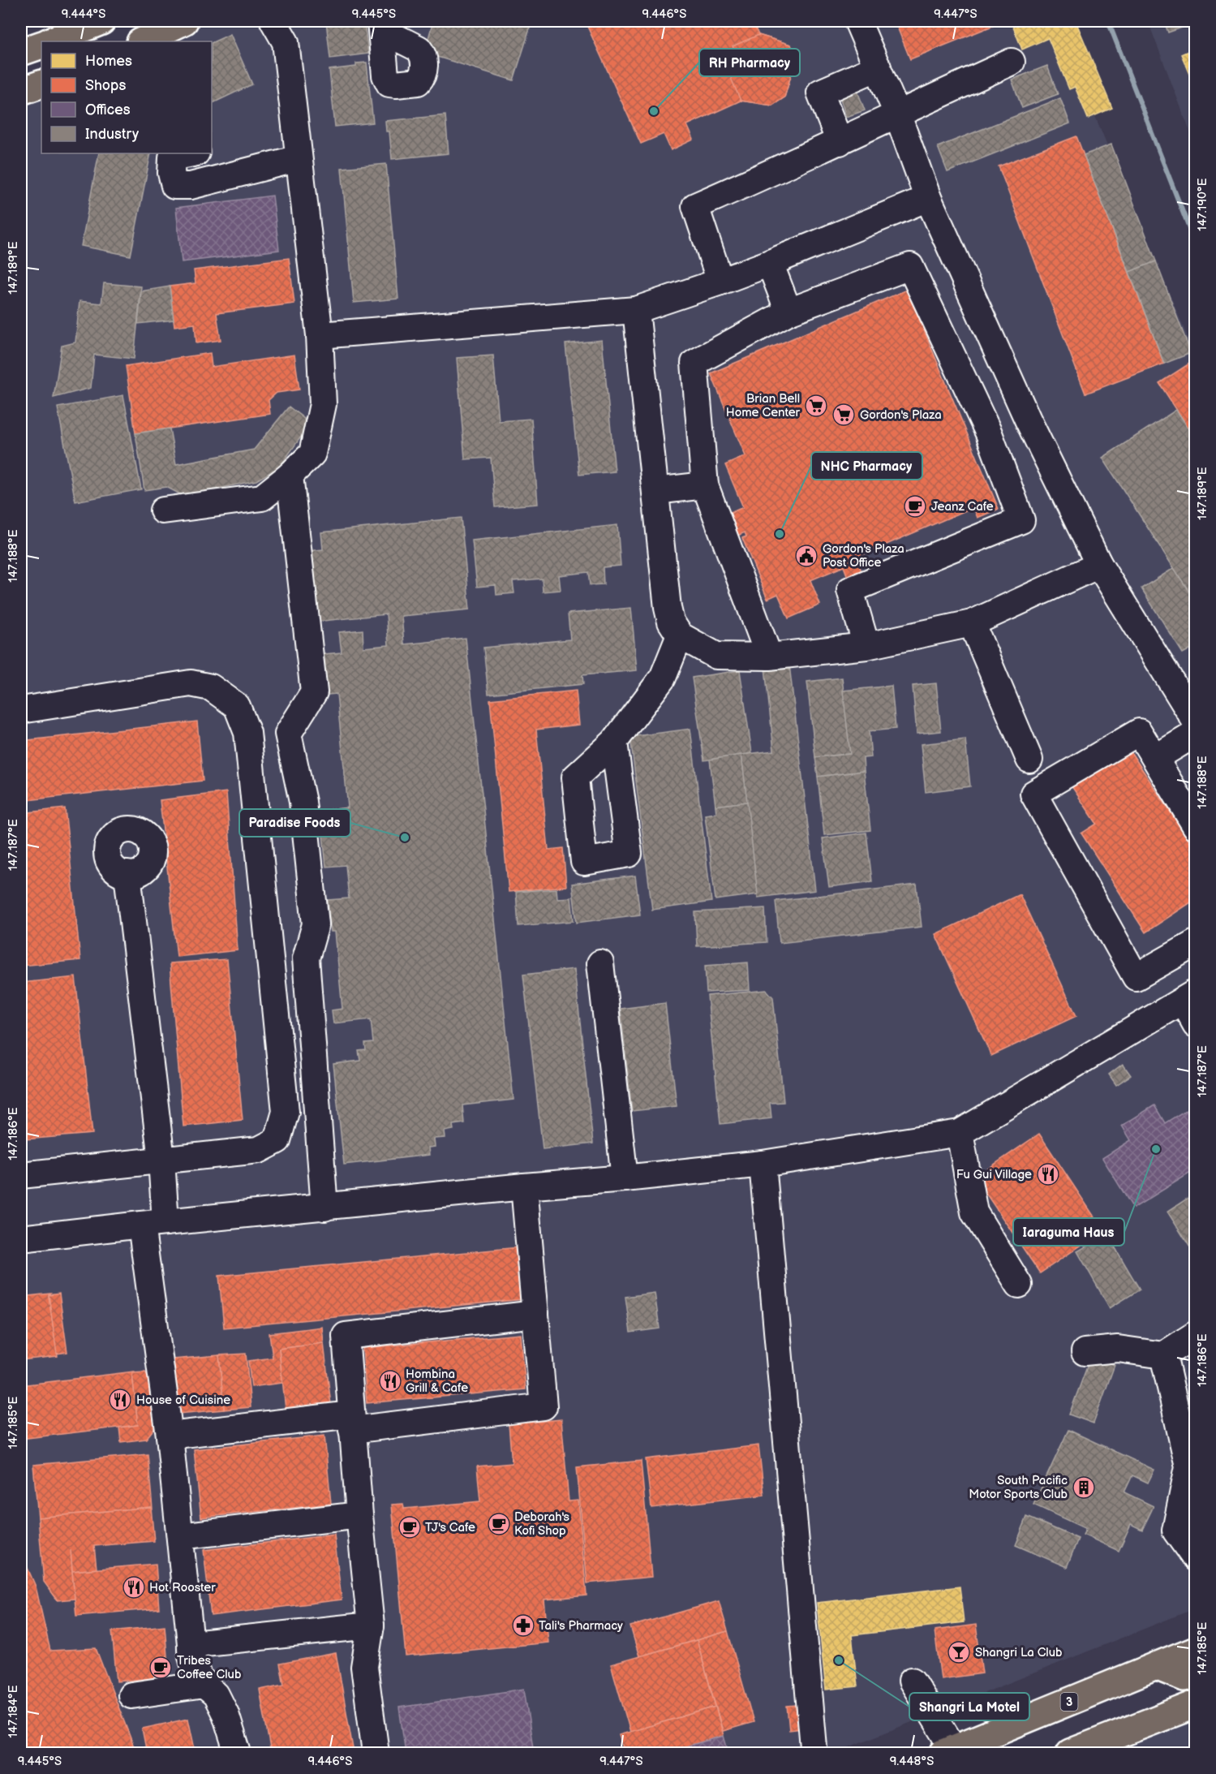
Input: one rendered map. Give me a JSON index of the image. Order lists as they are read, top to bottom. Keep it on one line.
{"streets":{"main road":["3"]},"places":{"other":["RH Pharmacy","NHC Pharmacy","Paradise Foods","Iaraguma Haus","Shangri La Motel"],"supermarket":["Brian Bell Home Center","Gordon's Plaza"],"cafe":["Jeanz Cafe","Deborah's Kofi Shop","TJ's Cafe","Tribes Coffee Club"],"public building":["Gordon's Plaza Post Office"],"restaurant":["Fu Gui Village","Hombina Grill & Cafe","House of Cuisine","Hot Rooster"],"building":["South Pacific Motor Sports Club"],"pharmacy":["Tali's Pharmacy"],"bar":["Shangri La Club"]},"legend":["Homes","Shops","Offices","Industry"],"coordinates":["9.444°S","9.445°S","9.446°S","9.447°S","147.190°E","147.189°E","147.188°E","147.187°E","147.186°E","147.185°E","147.184°E","9.448°S"]}
